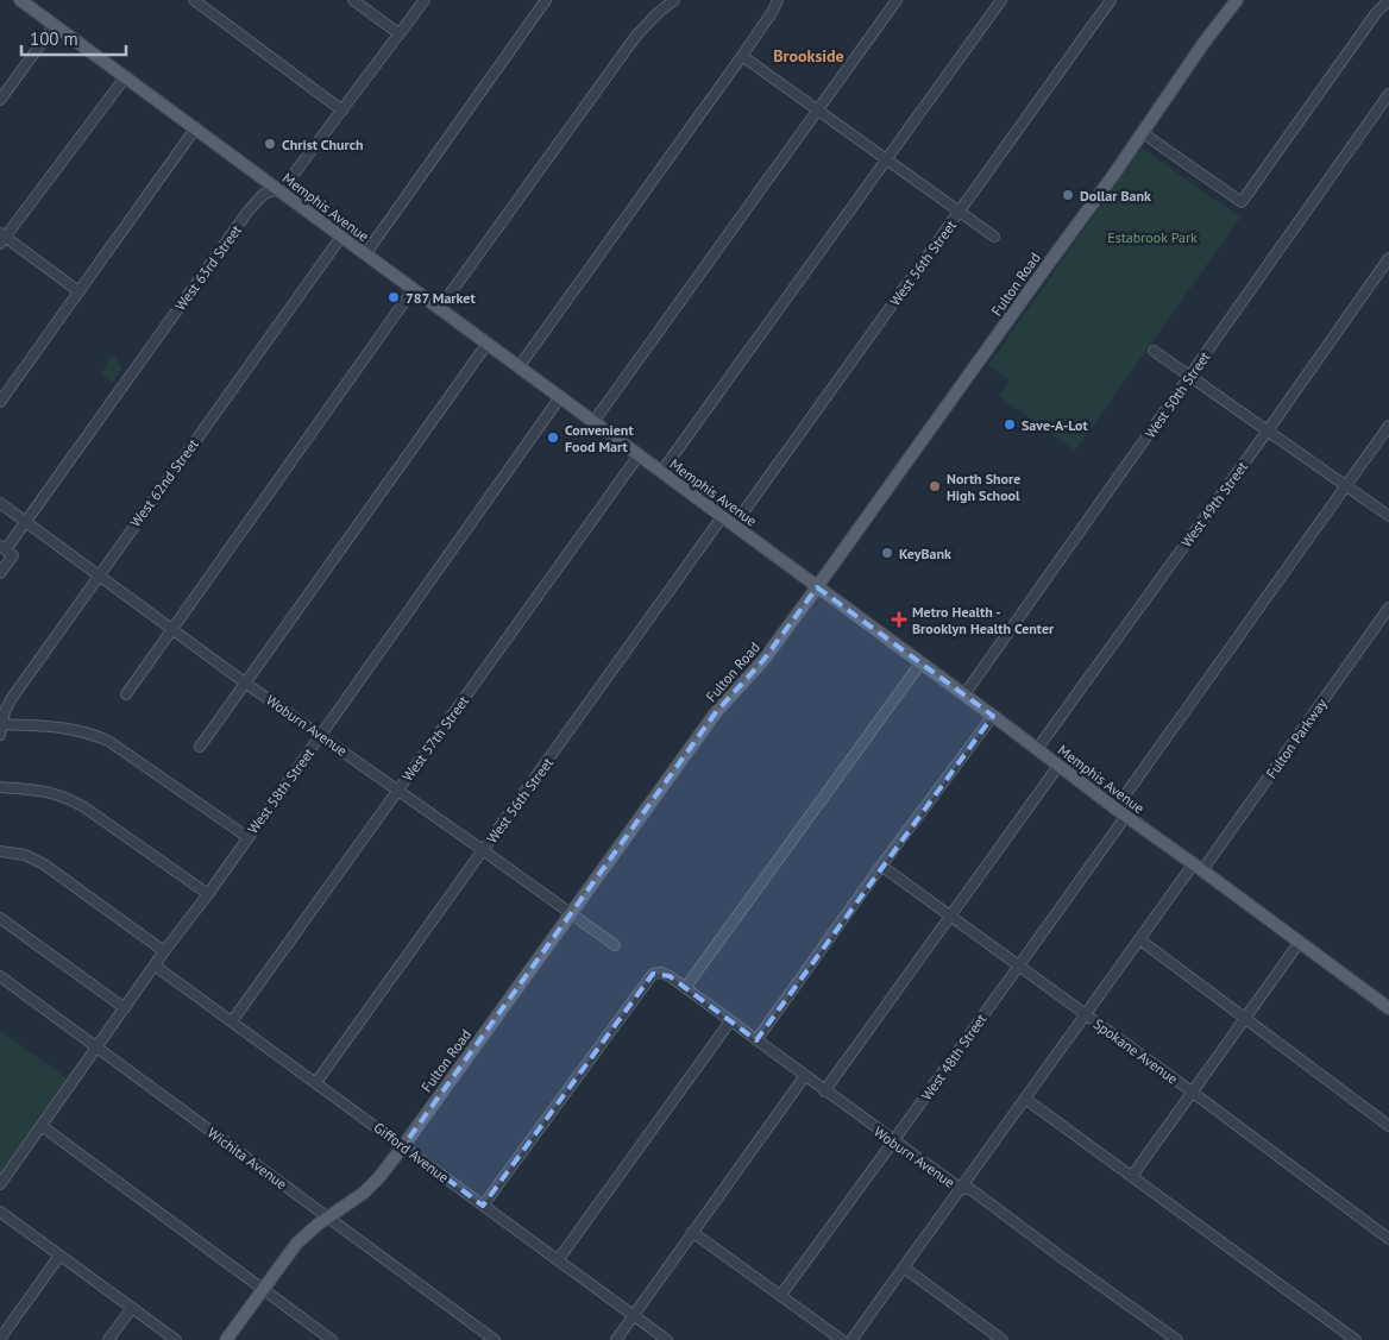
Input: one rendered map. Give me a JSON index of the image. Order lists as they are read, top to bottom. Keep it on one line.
{"streets":{"main road":["Memphis Avenue","Fulton Road"],"street":["West 56th Street","West 63rd Street","West 50th Street","West 62nd Street","West 49th Street","Woburn Avenue","West 57th Street","Fulton Parkway","West 58th Street","Spokane Avenue","West 48th Street","Gifford Avenue","Wichita Avenue"]},"crossings":[["Memphis Avenue","West 56th Street"],["Memphis Avenue","West 63rd Street"],["Memphis Avenue","Fulton Road"],["Memphis Avenue","West 50th Street"],["Memphis Avenue","West 62nd Street"],["Memphis Avenue","West 49th Street"],["Memphis Avenue","West 57th Street"],["Memphis Avenue","Fulton Parkway"],["Memphis Avenue","West 58th Street"],["Memphis Avenue","West 48th Street"],["West 56th Street","Woburn Avenue"],["West 56th Street","Gifford Avenue"],["West 63rd Street","Woburn Avenue"],["Fulton Road","Woburn Avenue"],["Fulton Road","Gifford Avenue"],["Fulton Road","Wichita Avenue"],["West 62nd Street","Woburn Avenue"],["Woburn Avenue","West 57th Street"],["Woburn Avenue","Fulton Parkway"],["Woburn Avenue","West 58th Street"],["Woburn Avenue","West 48th Street"],["Woburn Avenue","Gifford Avenue"],["West 57th Street","Gifford Avenue"],["Fulton Parkway","Spokane Avenue"],["West 58th Street","Gifford Avenue"],["West 58th Street","Wichita Avenue"],["Spokane Avenue","West 48th Street"]],"districts":["Brookside"],"parks":["Estabrook Park"],"places":{"other":["Christ Church","Dollar Bank","787 Market","Save-A-Lot","Convenient Food Mart","North Shore High School","KeyBank"],"health":["Metro Health - Brooklyn Health Center"]},"scale_bar":"100 m"}
